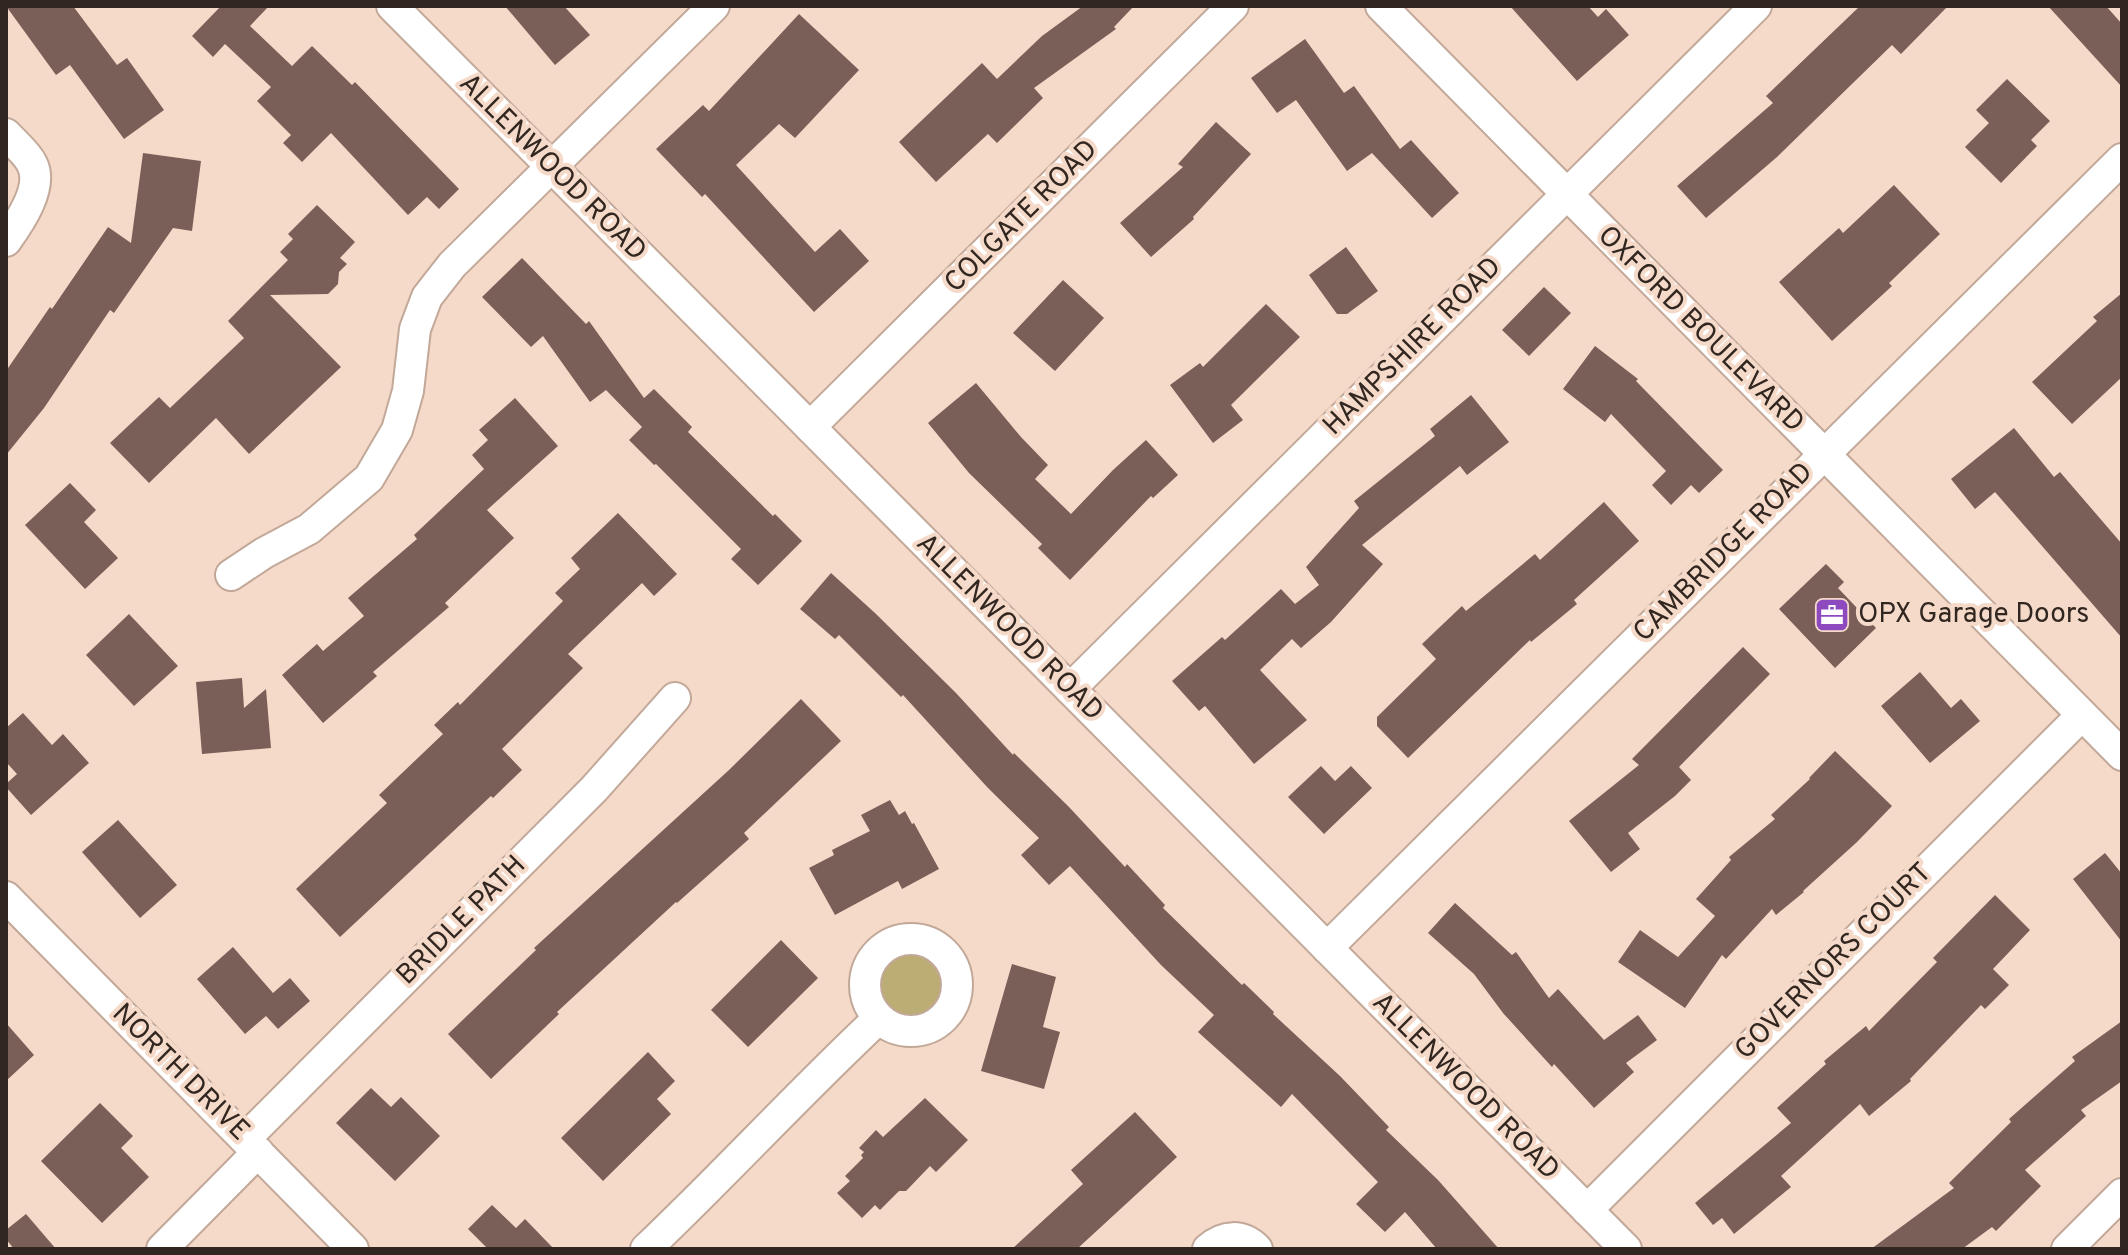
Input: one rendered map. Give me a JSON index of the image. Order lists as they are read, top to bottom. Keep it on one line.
{"streets":{"street":["ALLENWOOD ROAD","COLGATE ROAD","OXFORD BOULEVARD","HAMPSHIRE ROAD","CAMBRIDGE ROAD","BRIDLE PATH","GOVERNORS COURT","NORTH DRIVE"]},"crossings":[["ALLENWOOD ROAD","COLGATE ROAD"],["ALLENWOOD ROAD","HAMPSHIRE ROAD"],["ALLENWOOD ROAD","CAMBRIDGE ROAD"],["ALLENWOOD ROAD","GOVERNORS COURT"],["OXFORD BOULEVARD","HAMPSHIRE ROAD"],["OXFORD BOULEVARD","CAMBRIDGE ROAD"],["OXFORD BOULEVARD","GOVERNORS COURT"],["BRIDLE PATH","NORTH DRIVE"]],"places":{"office":["OPX Garage Doors"]}}
